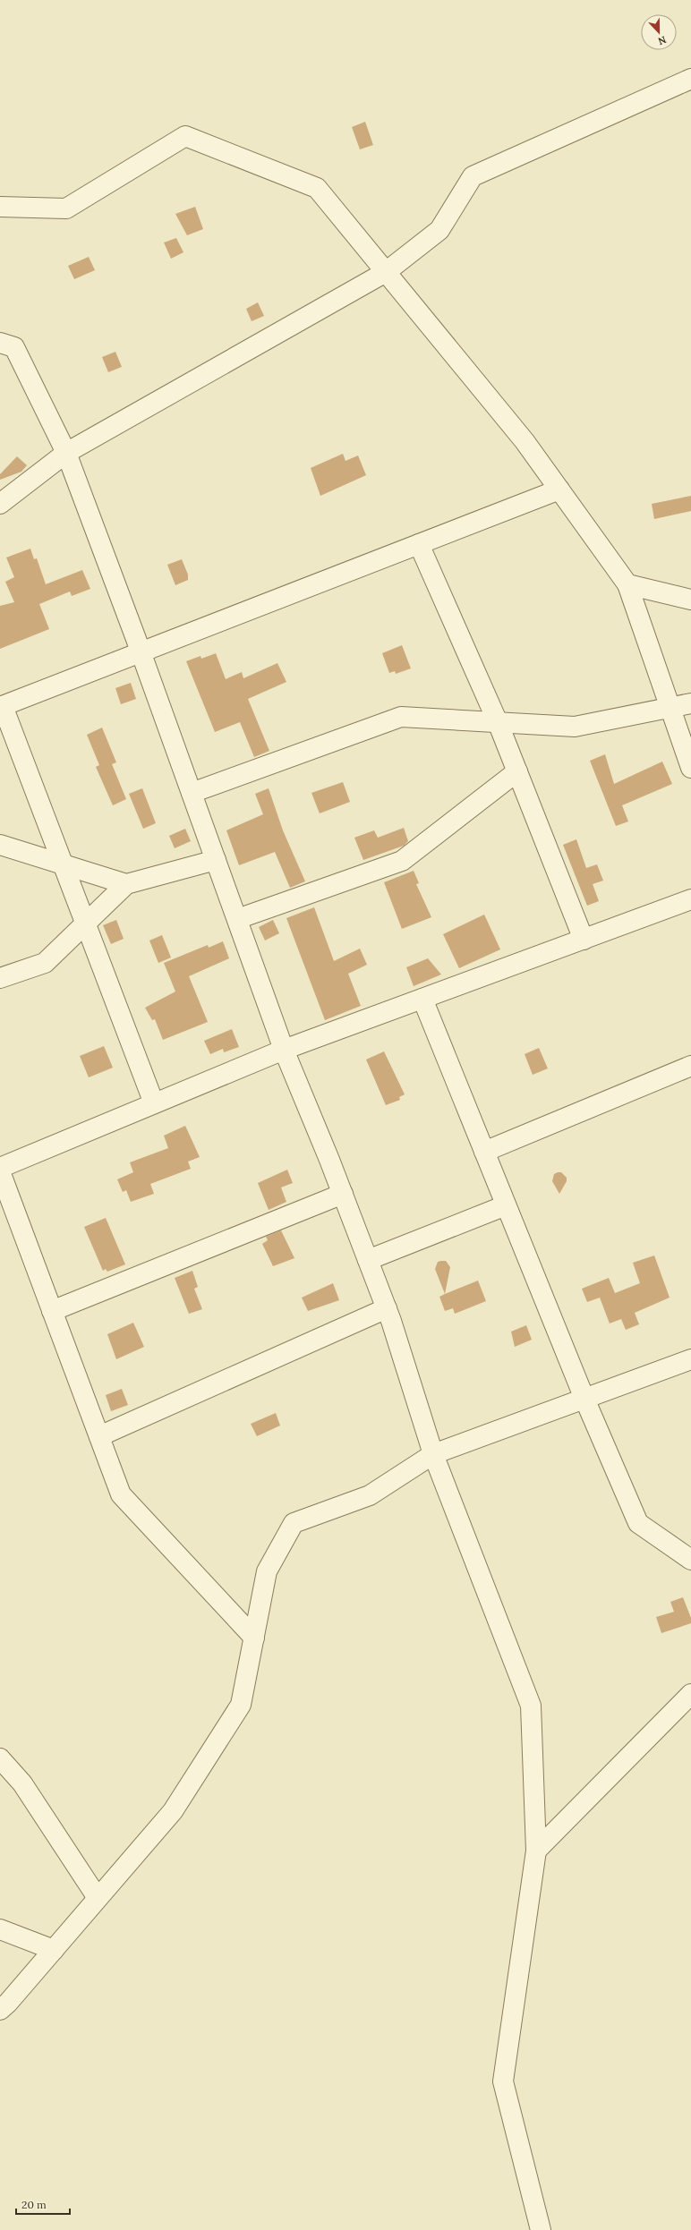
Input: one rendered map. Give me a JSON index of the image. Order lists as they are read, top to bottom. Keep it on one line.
{"scale_bar":"20 m","north":"bottom"}
